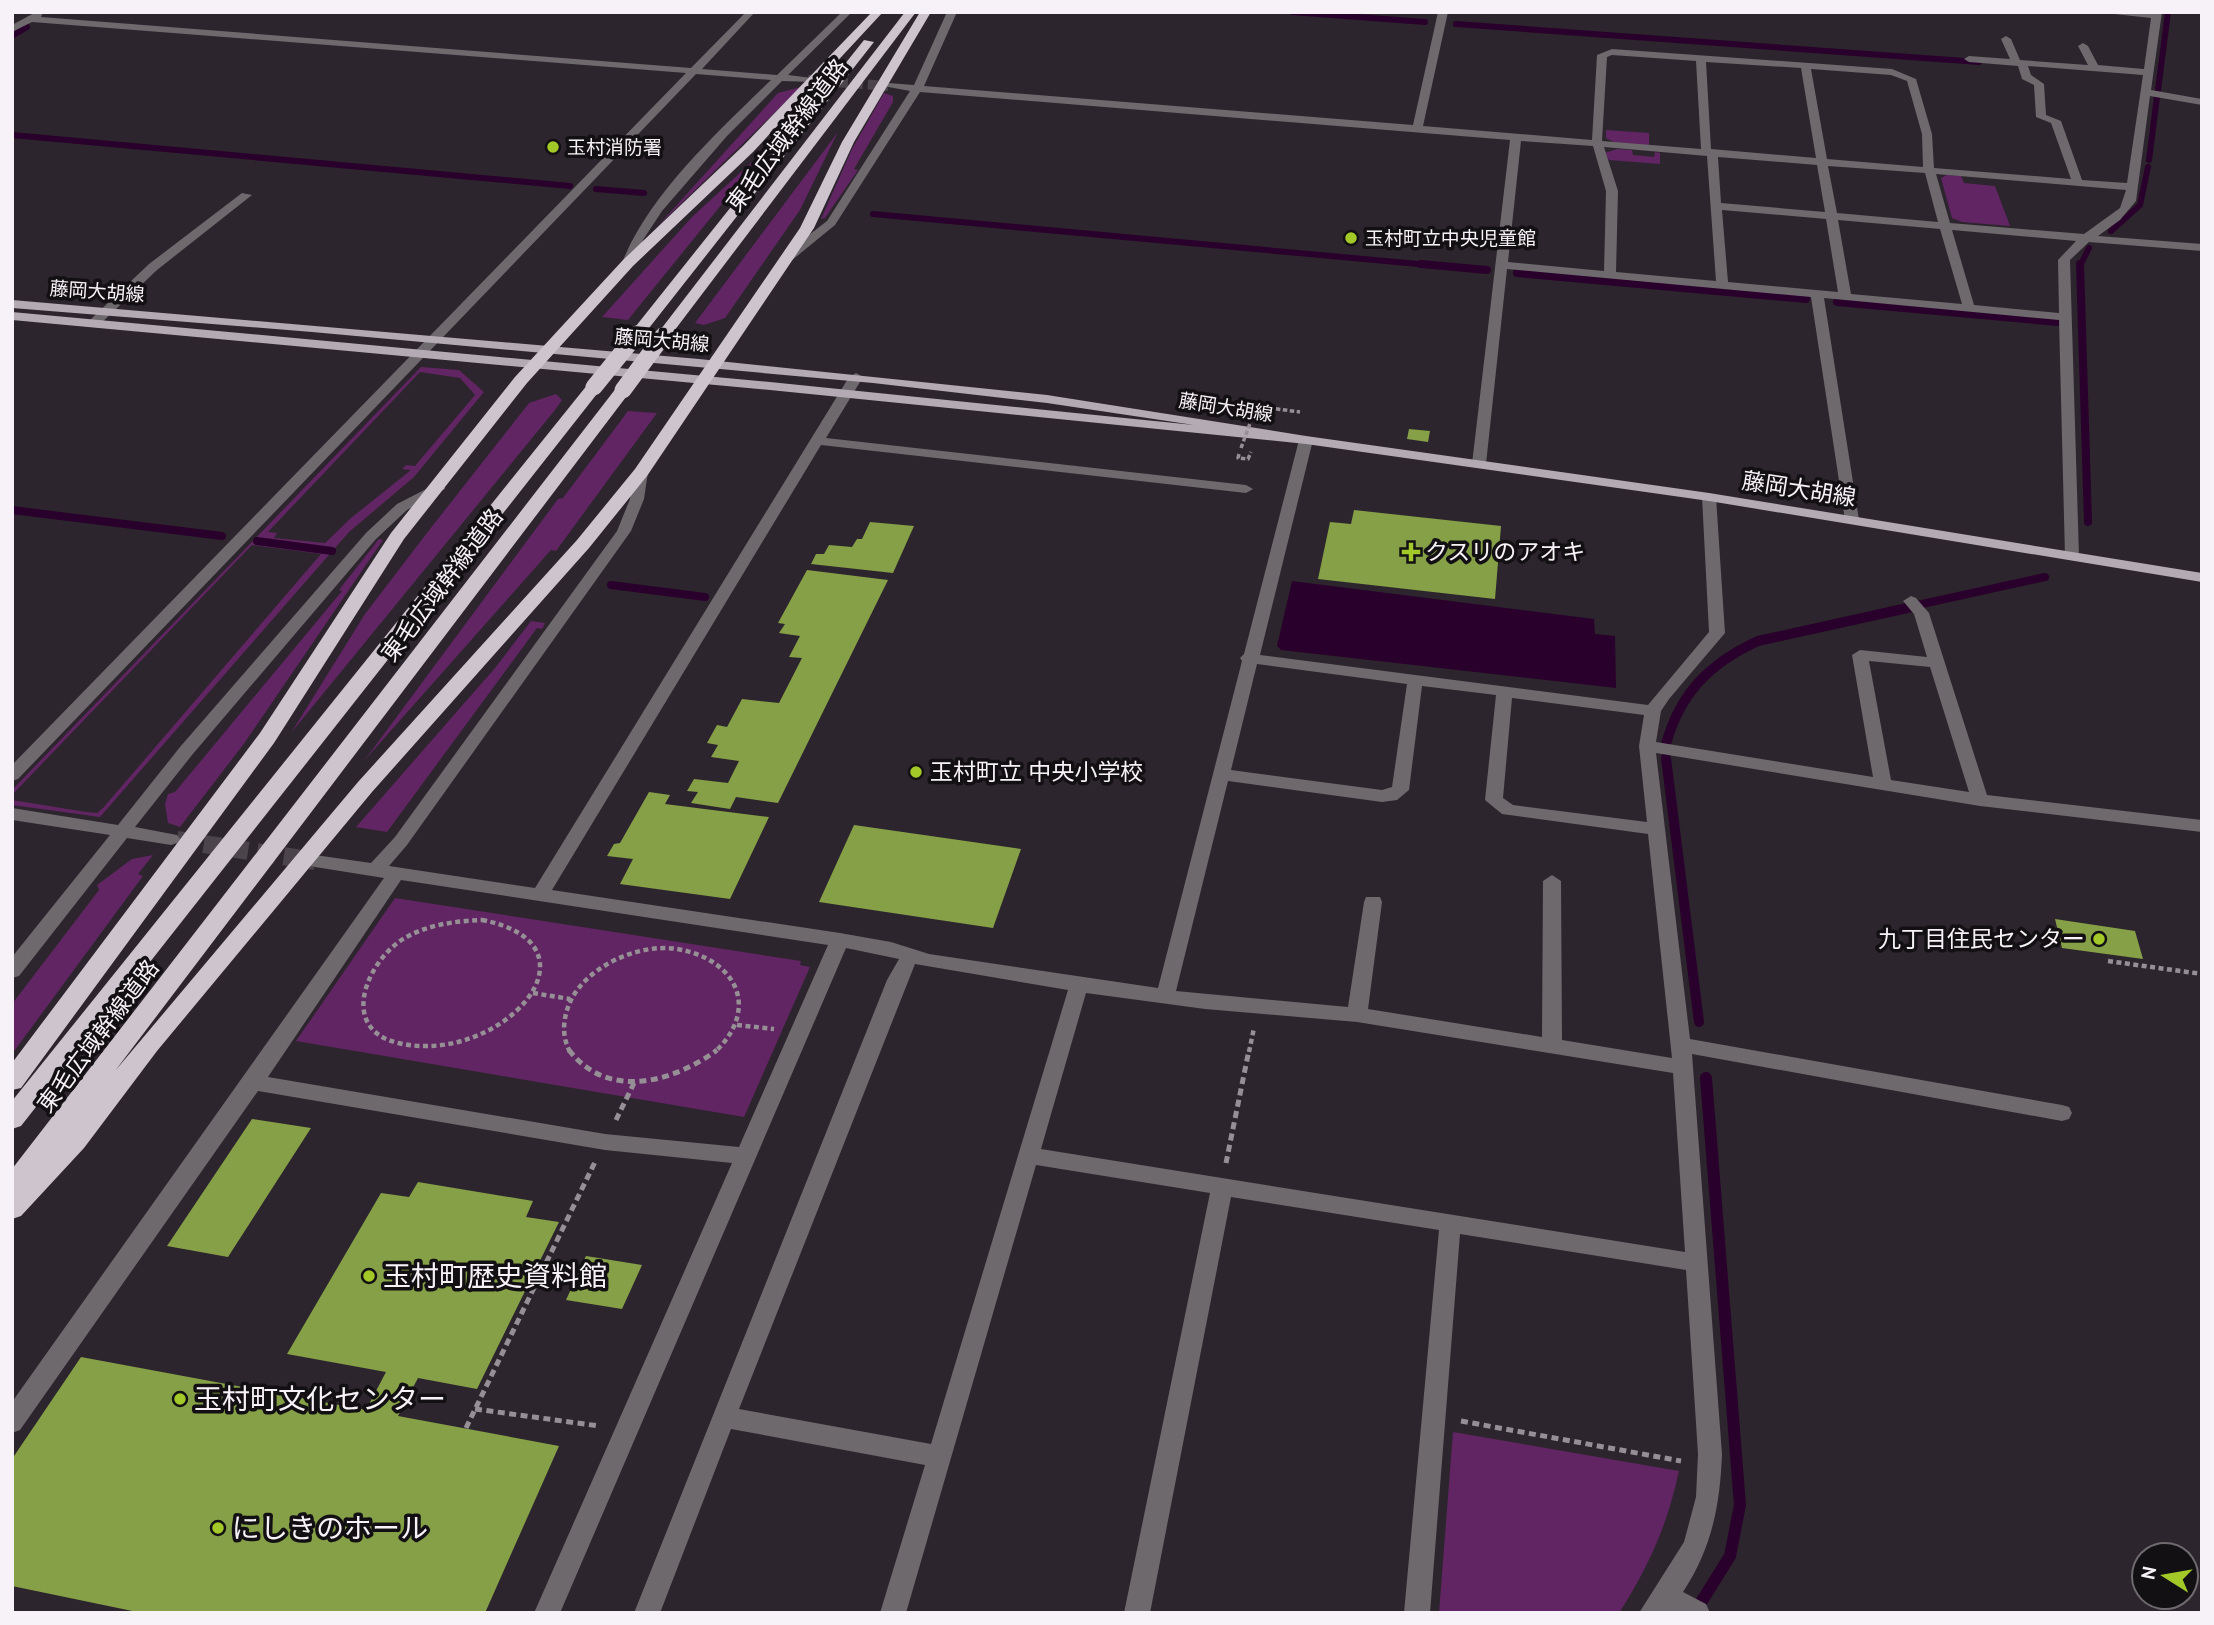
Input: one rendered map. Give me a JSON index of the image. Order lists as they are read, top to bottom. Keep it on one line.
{"streets":{"highway":["東毛広域幹線道路"],"main road":["藤岡大胡線"]},"places":{"other":["玉村消防署","玉村町立中央児童館","玉村町立 中央小学校","九丁目住民センター","玉村町歴史資料館","玉村町文化センター","にしきのホール"],"health":["クスリのアオキ"]},"north":"left"}
